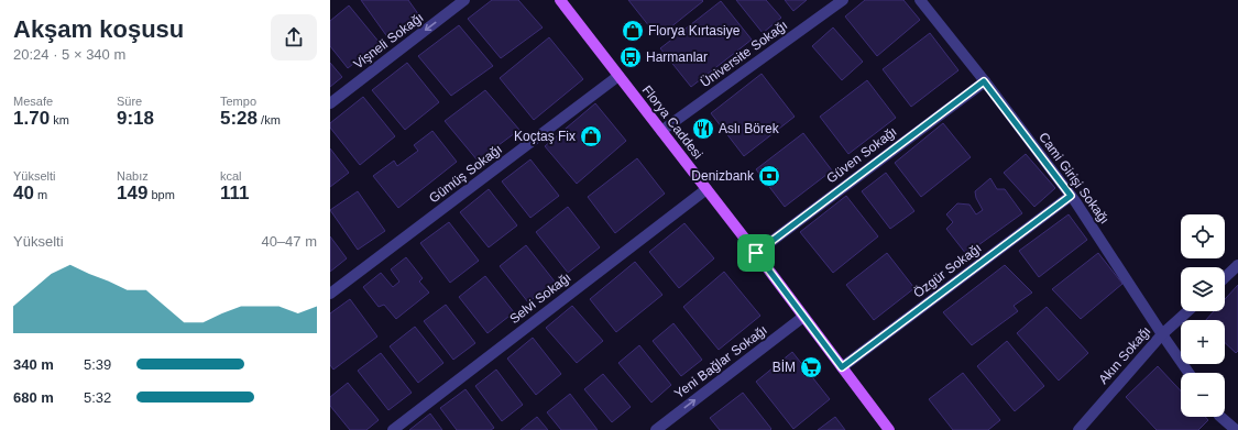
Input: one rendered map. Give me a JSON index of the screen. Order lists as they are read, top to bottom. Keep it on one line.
{"streets":{"main road":["Florya Caddesi"],"street":["Vişneli Sokağı","Üniversite Sokağı","Güven Sokağı","Gümüş Sokağı","Cami Girişi Sokağı","Özgür Sokağı","Selvi Sokağı","Akın Sokağı","Yeni Bağlar Sokağı"]},"crossings":[["Üniversite Sokağı","Florya Caddesi"],["Florya Caddesi","Güven Sokağı"],["Florya Caddesi","Gümüş Sokağı"],["Florya Caddesi","Özgür Sokağı"],["Florya Caddesi","Selvi Sokağı"],["Florya Caddesi","Yeni Bağlar Sokağı"],["Güven Sokağı","Cami Girişi Sokağı"],["Cami Girişi Sokağı","Özgür Sokağı"],["Cami Girişi Sokağı","Akın Sokağı"]],"one_way":["Vişneli Sokağı","Yeni Bağlar Sokağı"],"places":{"shop":["Florya Kırtasiye","Koçtaş Fix"],"bus stop":["Harmanlar"],"restaurant":["Aslı Börek"],"bank":["Denizbank"],"supermarket":["BİM"]},"page":{"heading":["Akşam koşusu","20:24 · 5 × 340 m"],"stats":[["Mesafe","1.70 km"],["Süre","9:18"],["Tempo","5:28 /km"],["Yükselti","40 m"],["Nabız","149 bpm"],["kcal","111"]],"map_buttons":["+","−"],"chart":["Yükselti","40–47 m"],"list":[{"name":"340 m","note":"5:39"},{"name":"680 m","note":"5:32"}]}}
